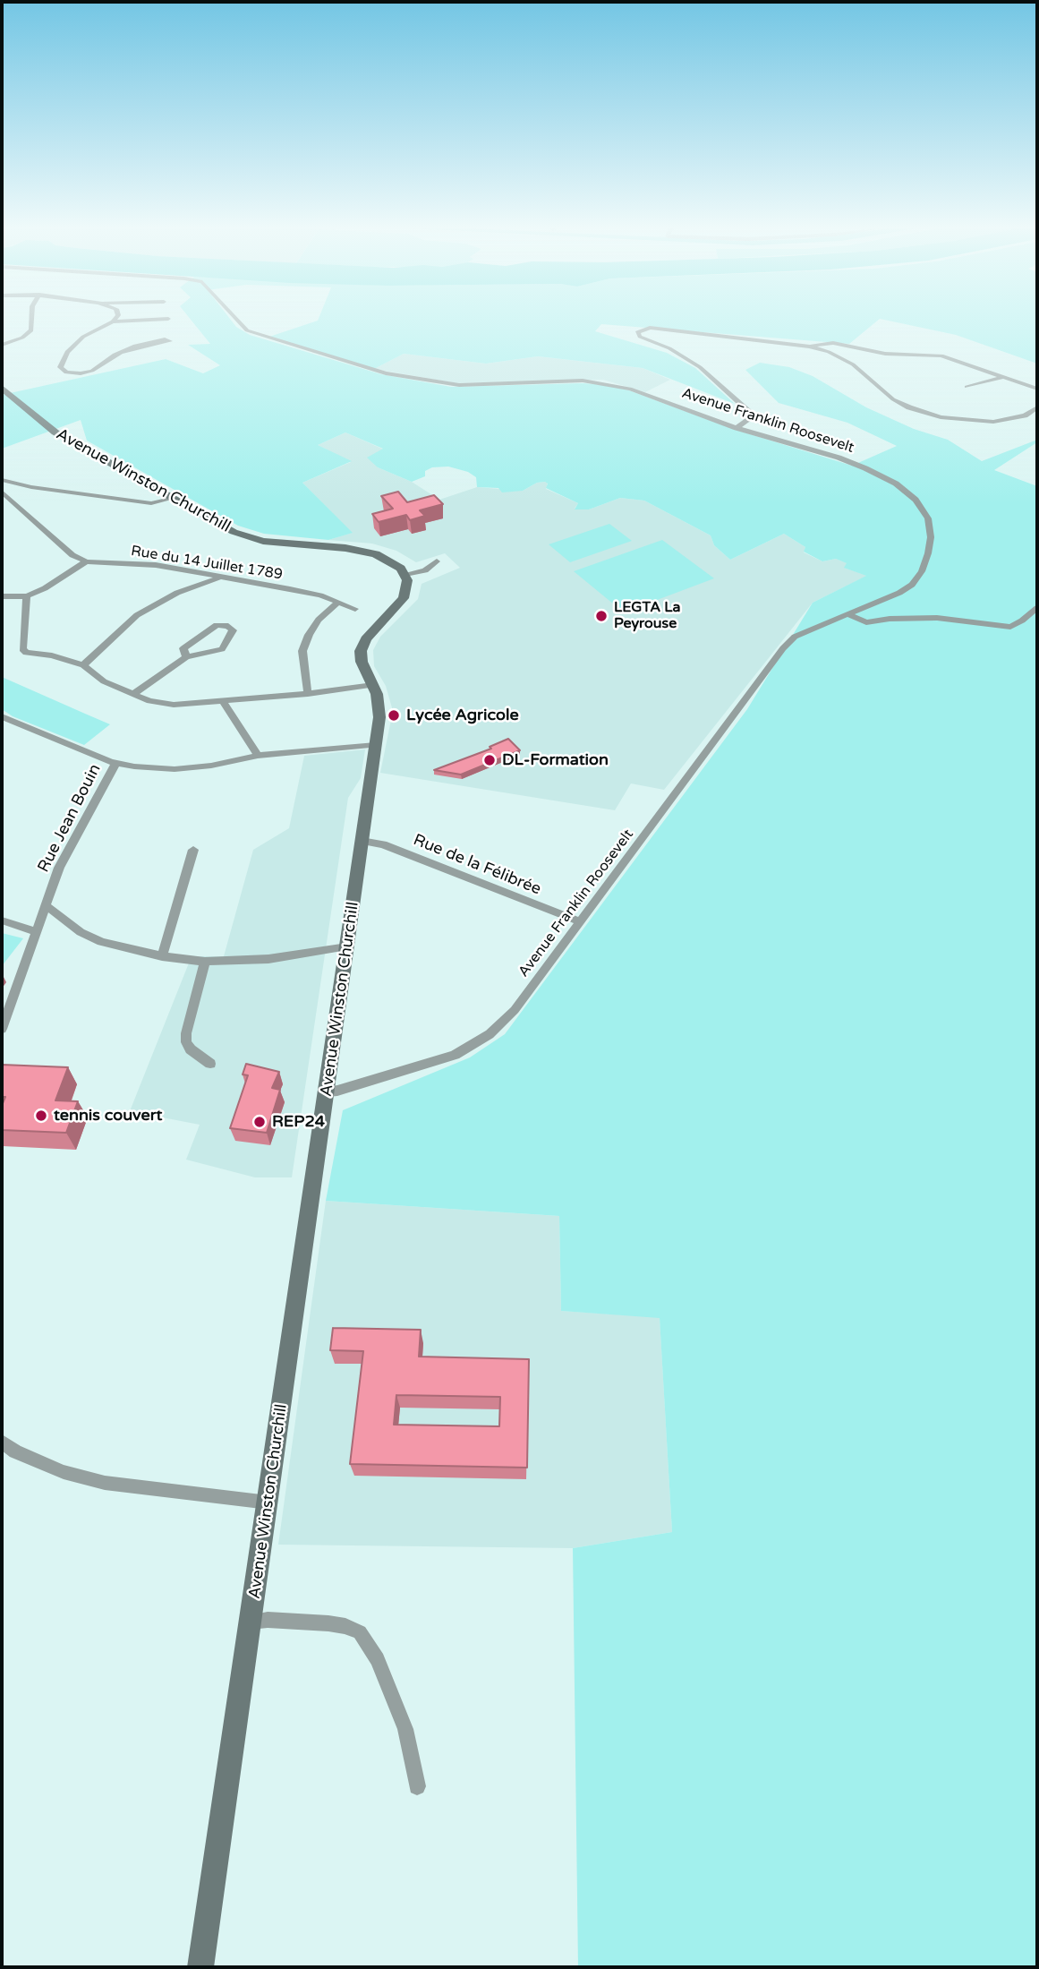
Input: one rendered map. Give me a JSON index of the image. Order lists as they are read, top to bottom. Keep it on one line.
{"streets":{"main road":["Avenue Winston Churchill"],"street":["Avenue Franklin Roosevelt","Rue du 14 Juillet 1789","Rue Jean Bouin","Rue de la Félibrée"]},"crossings":[["Avenue Franklin Roosevelt","Avenue Winston Churchill"],["Avenue Franklin Roosevelt","Rue de la Félibrée"],["Avenue Winston Churchill","Rue de la Félibrée"]],"places":["LEGTA La Peyrouse","Lycée Agricole","DL-Formation","tennis couvert","REP24"]}
